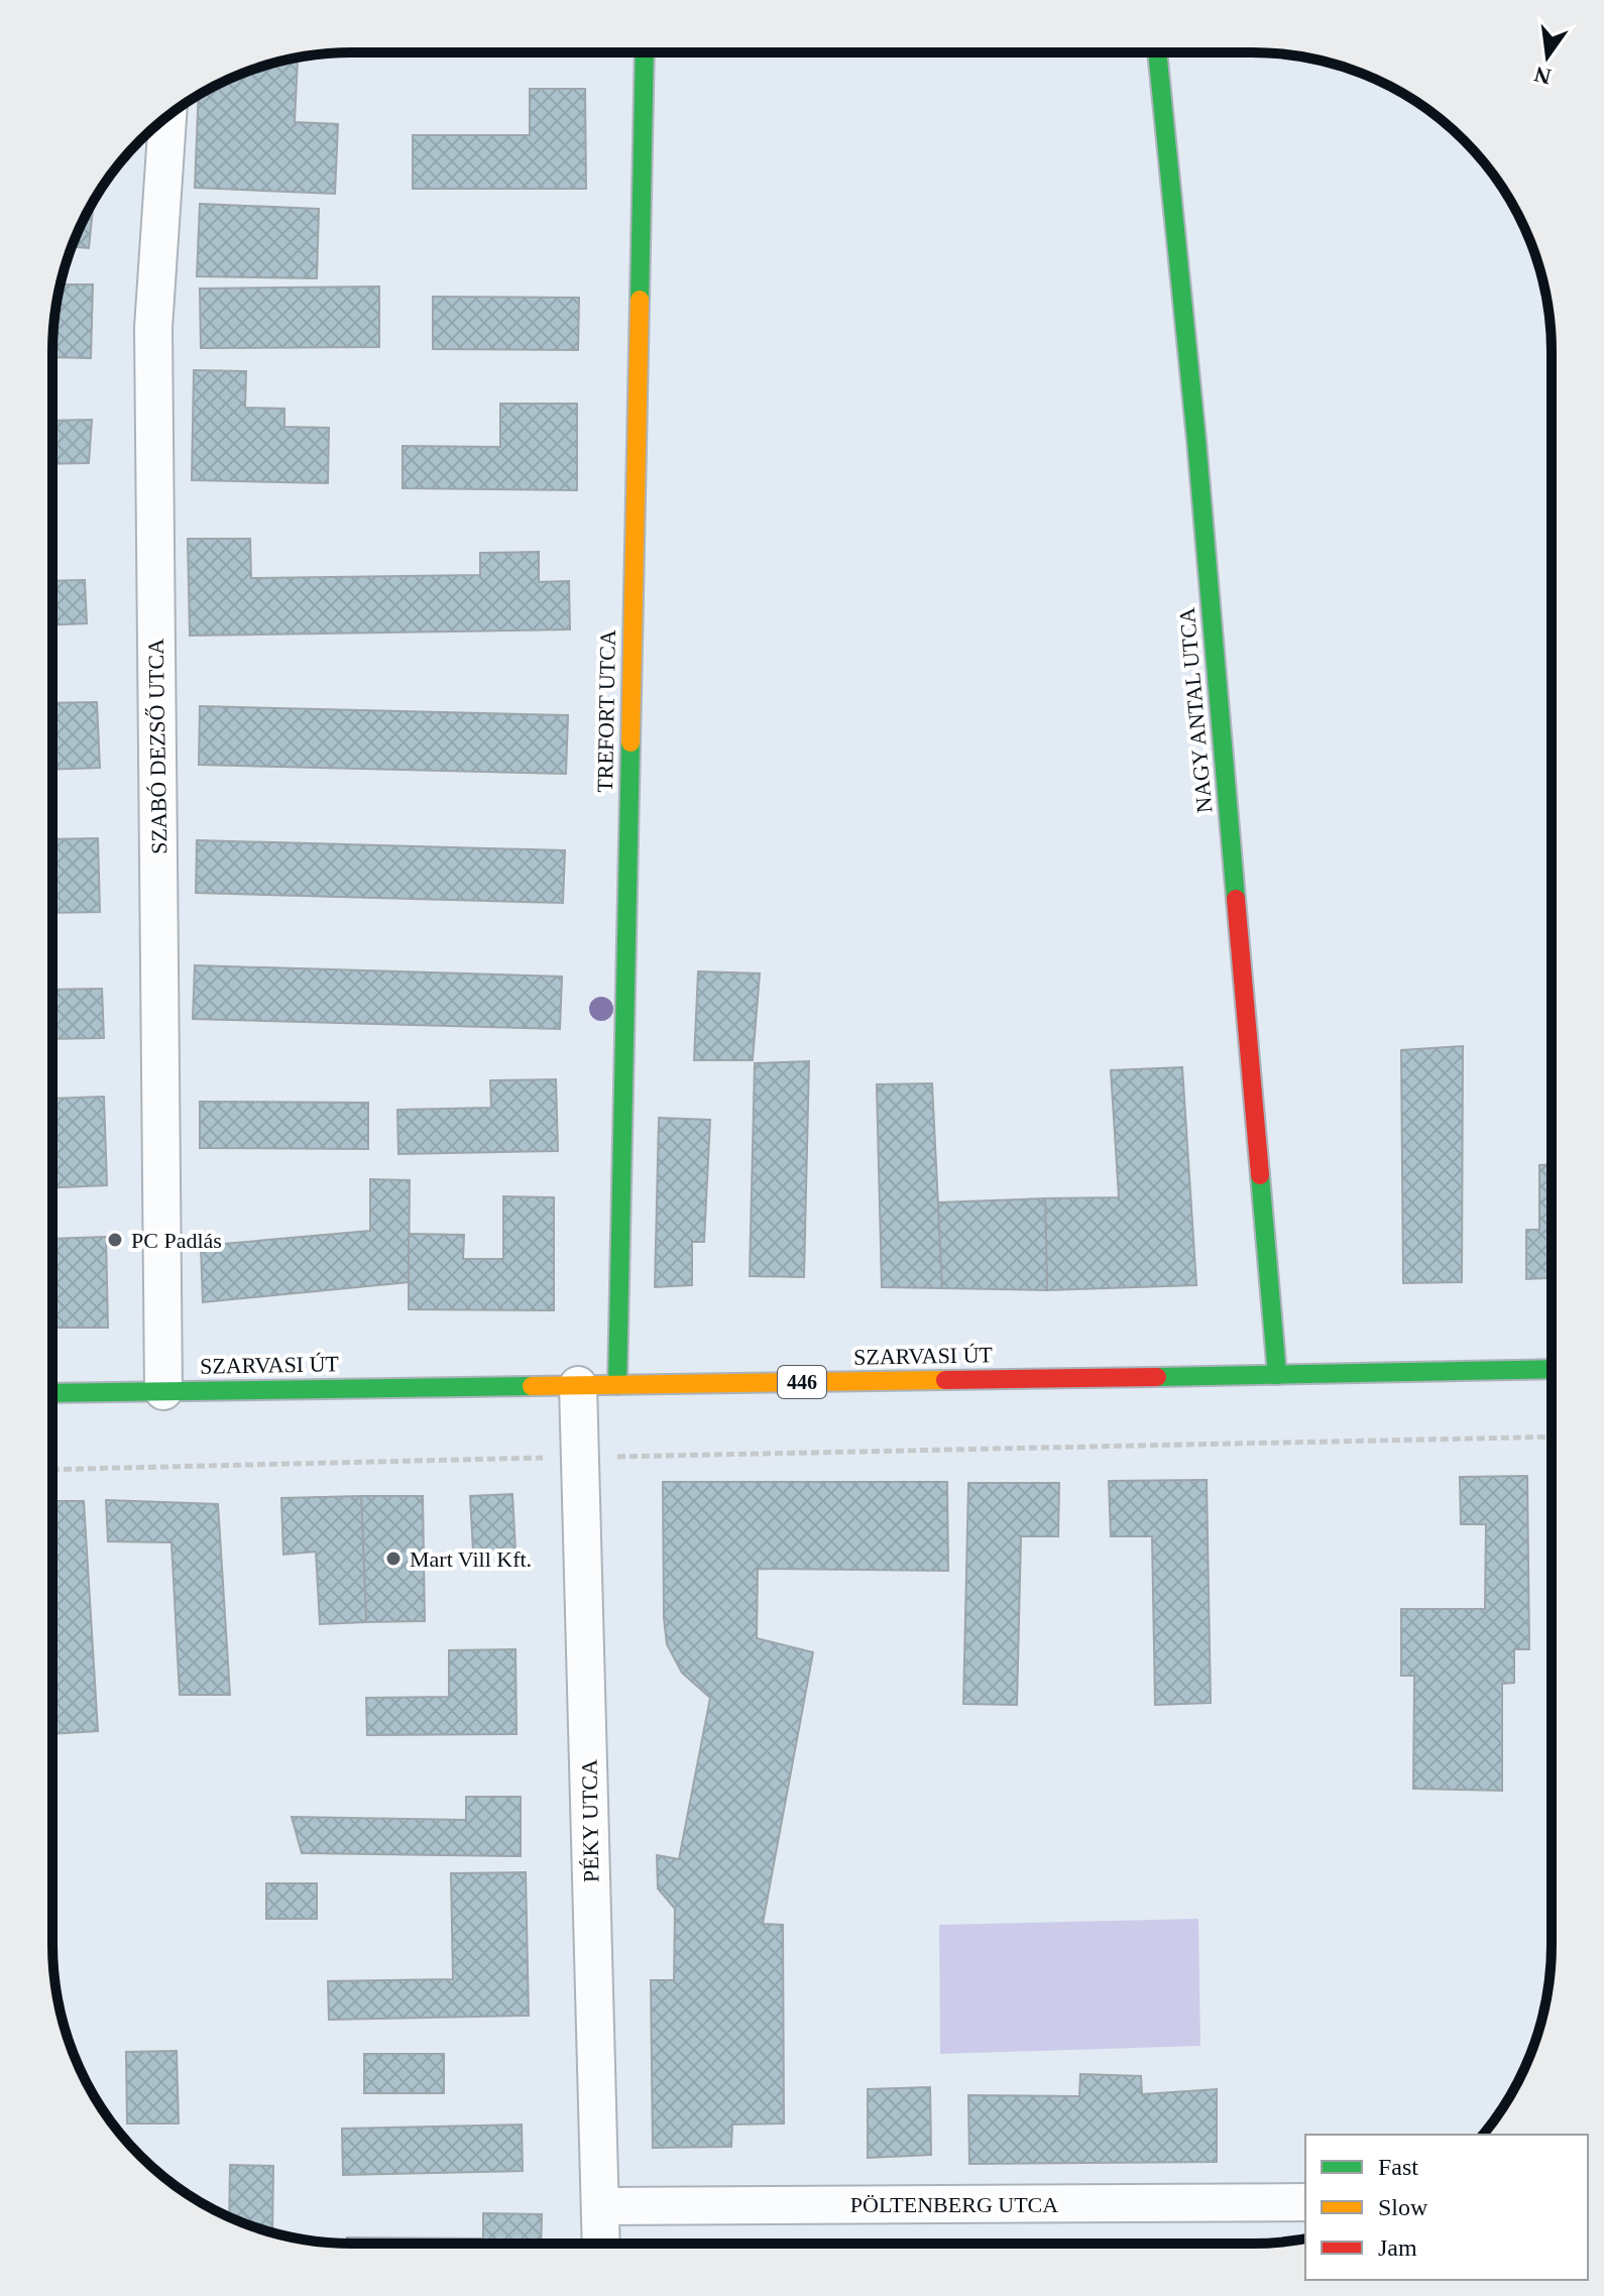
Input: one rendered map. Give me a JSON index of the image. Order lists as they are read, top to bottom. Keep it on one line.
{"streets":{"street":["NAGY ANTAL UTCA","TREFORT UTCA","SZABÓ DEZSŐ UTCA","SZARVASI ÚT","446","PÉKY UTCA","PÖLTENBERG UTCA"]},"crossings":[["NAGY ANTAL UTCA","SZARVASI ÚT"],["TREFORT UTCA","SZARVASI ÚT"],["SZABÓ DEZSŐ UTCA","SZARVASI ÚT"],["SZARVASI ÚT","PÉKY UTCA"],["PÉKY UTCA","PÖLTENBERG UTCA"]],"places":["PC Padlás","Mart Vill Kft."],"legend":["Fast","Slow","Jam"],"north":"bottom"}
